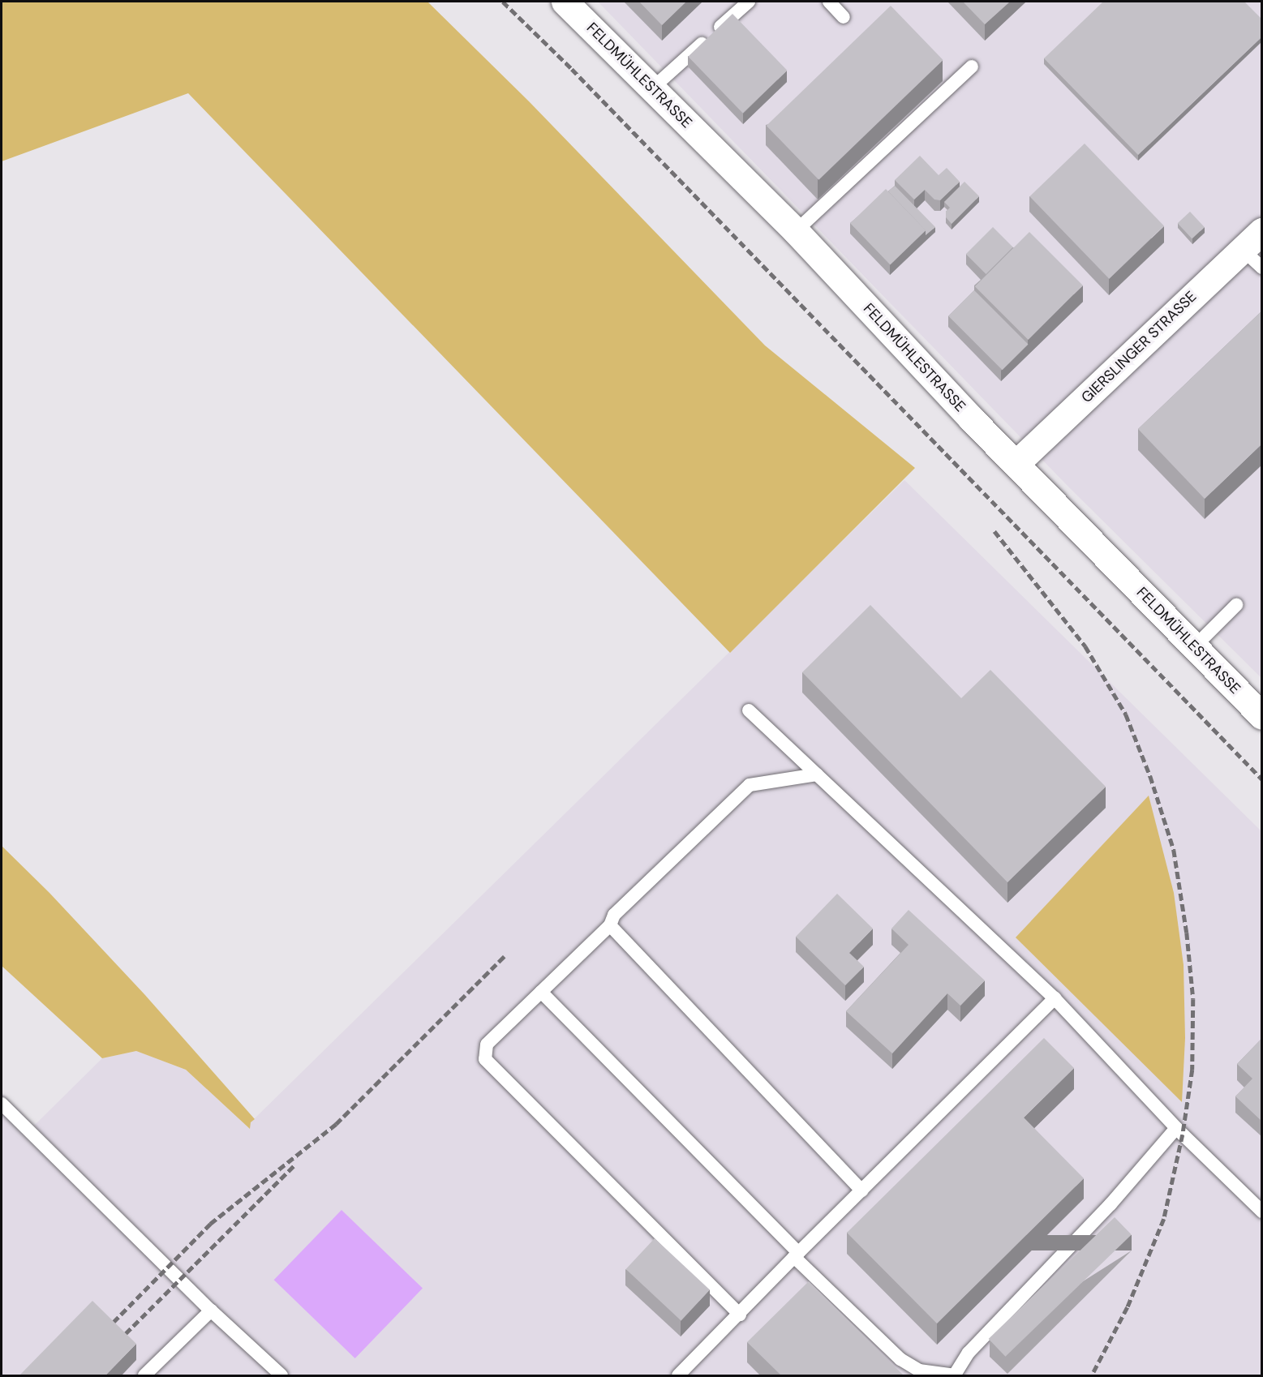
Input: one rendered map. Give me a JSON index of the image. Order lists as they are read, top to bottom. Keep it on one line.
{"streets":{"street":["FELDMÜHLESTRASSE","GIERSLINGER STRASSE"]},"crossings":[["FELDMÜHLESTRASSE","GIERSLINGER STRASSE"]]}
